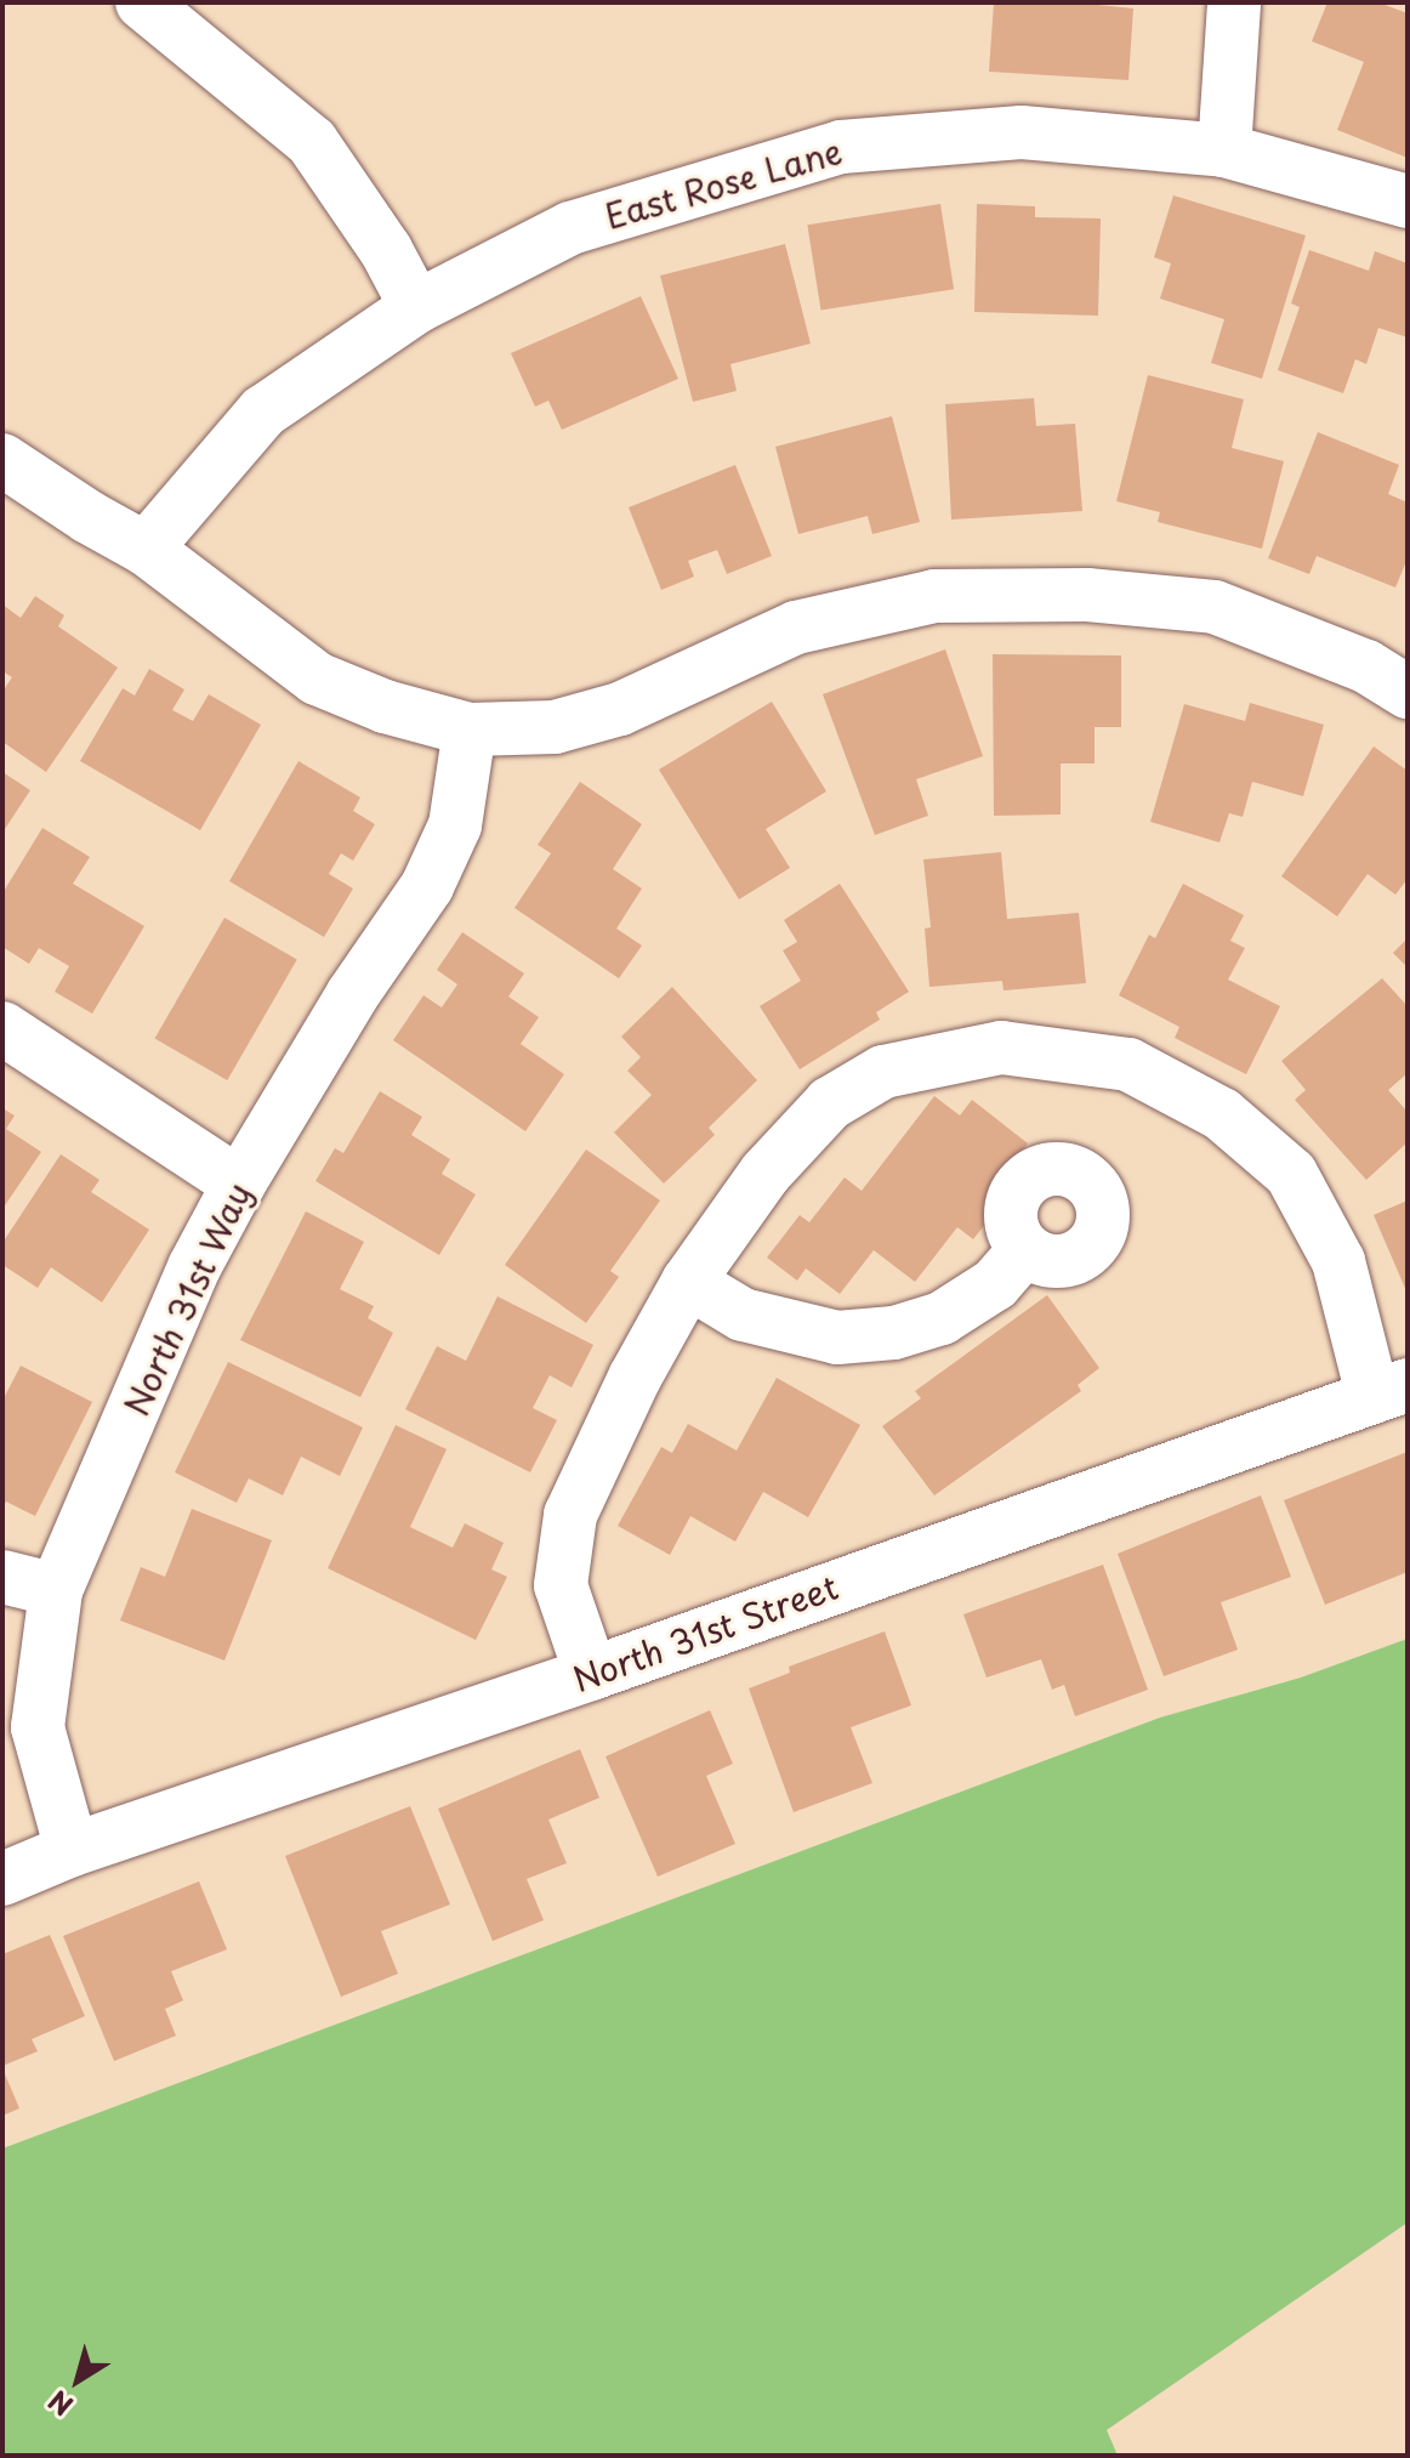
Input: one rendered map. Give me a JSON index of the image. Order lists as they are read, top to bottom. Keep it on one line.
{"streets":{"street":["East Rose Lane","North 31st Way","North 31st Street"]},"crossings":[["North 31st Way","North 31st Street"]],"north":"bottom left"}
